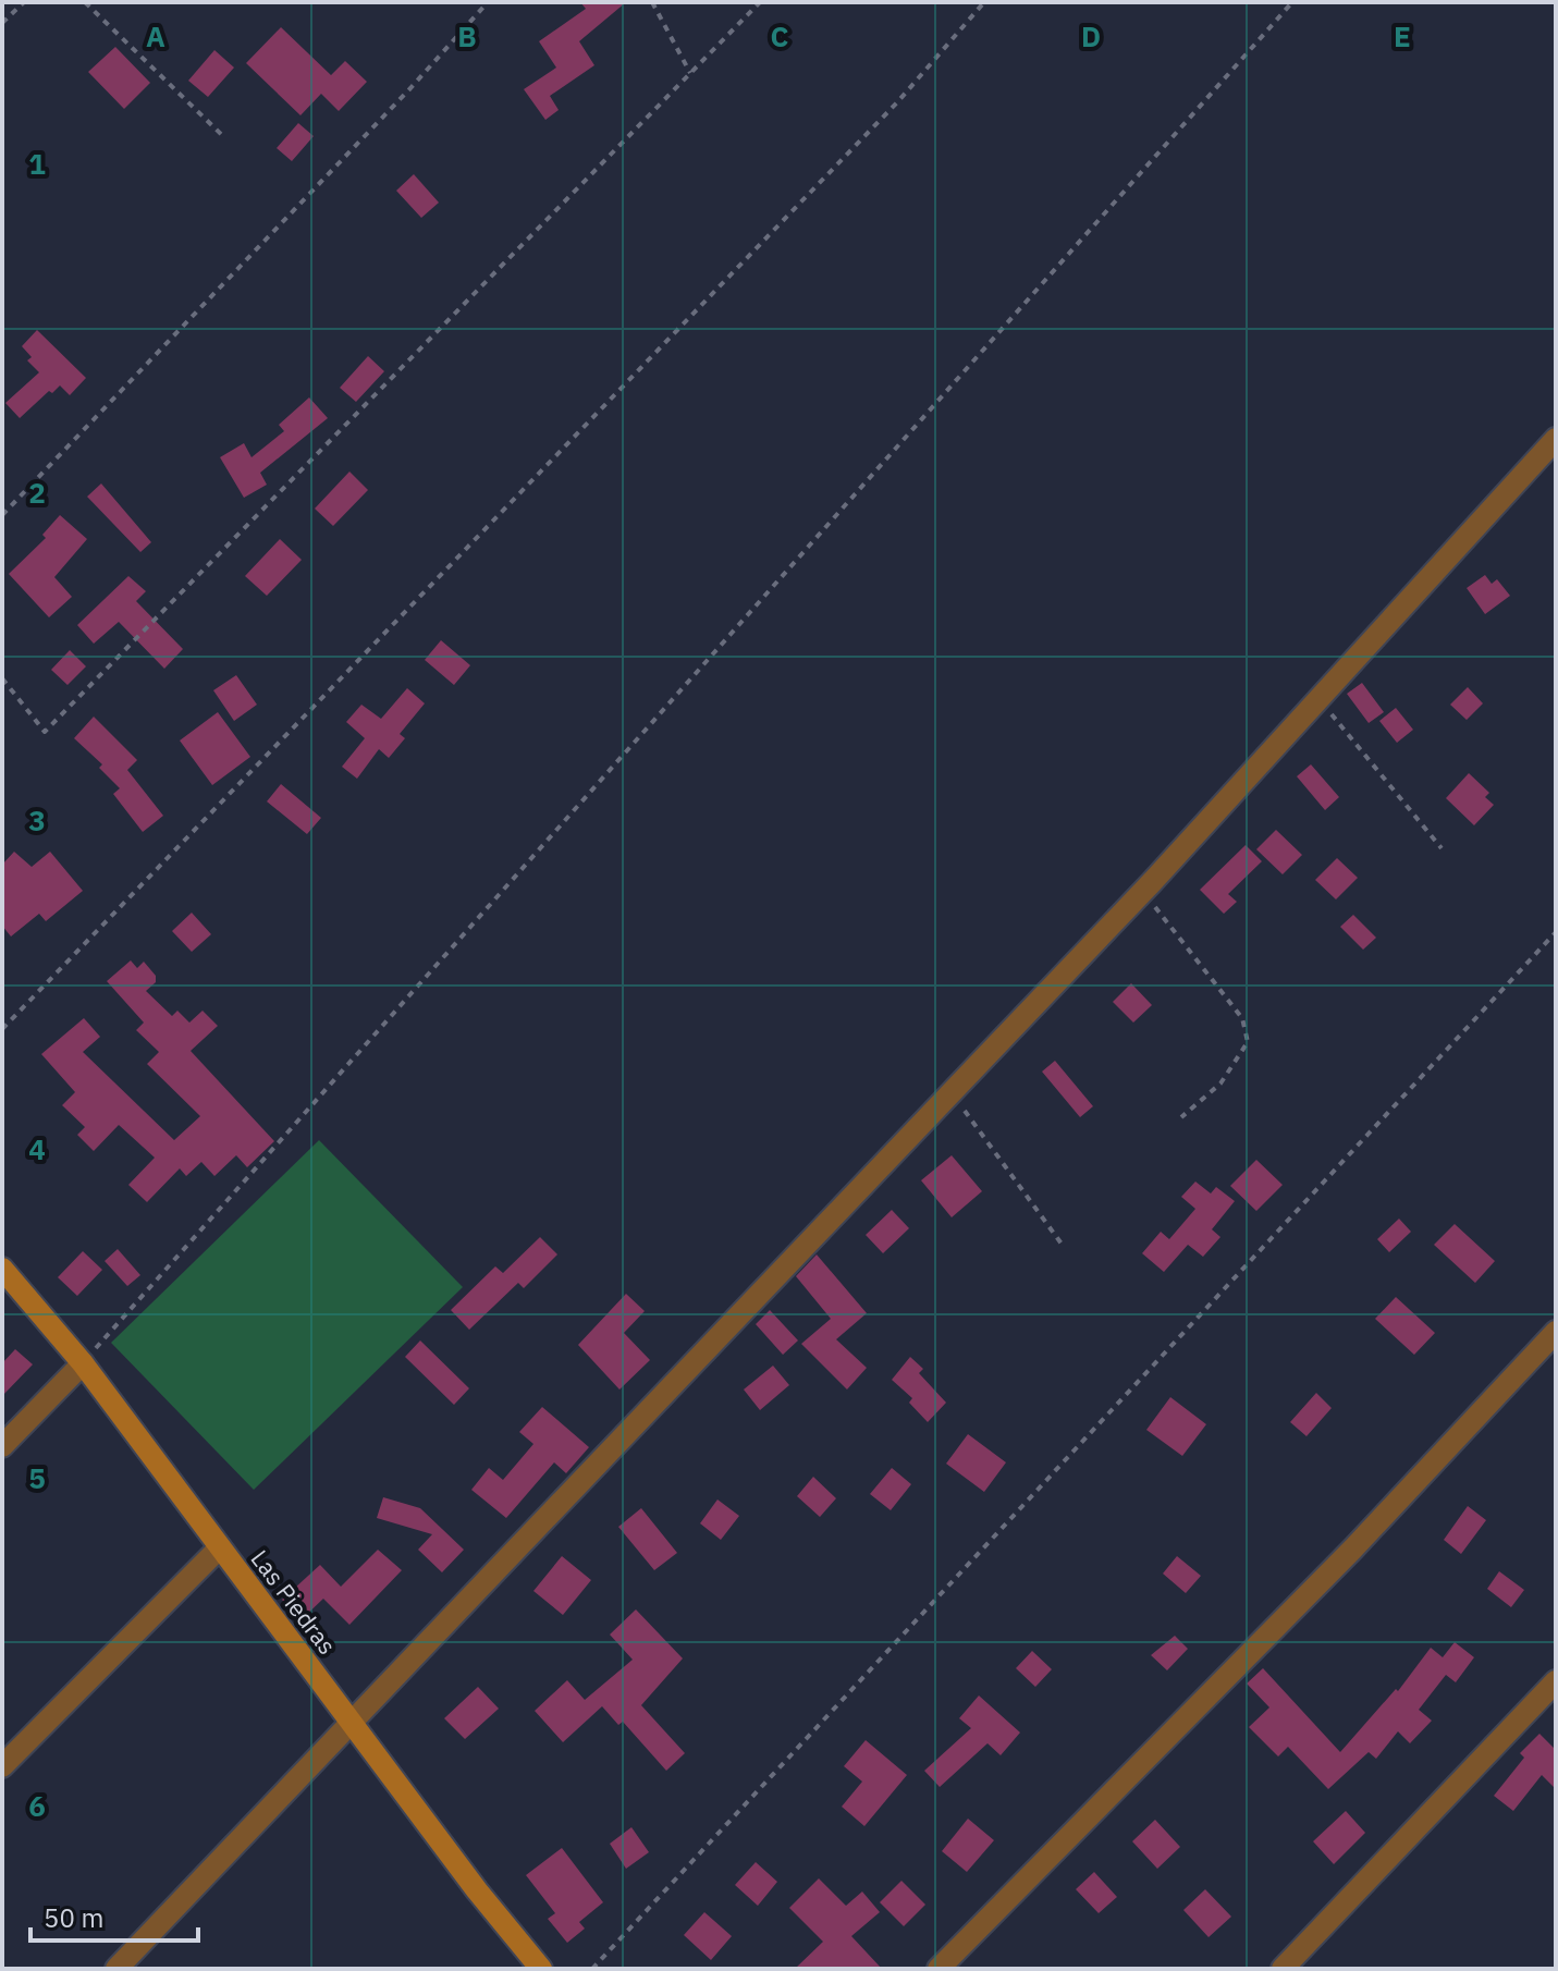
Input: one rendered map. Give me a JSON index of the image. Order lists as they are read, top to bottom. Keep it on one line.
{"streets":{"street":["Las Piedras"]},"scale_bar":"50 m","grid":{"columns":["A","B","C","D","E"],"rows":["1","2","3","4","5","6"]}}
